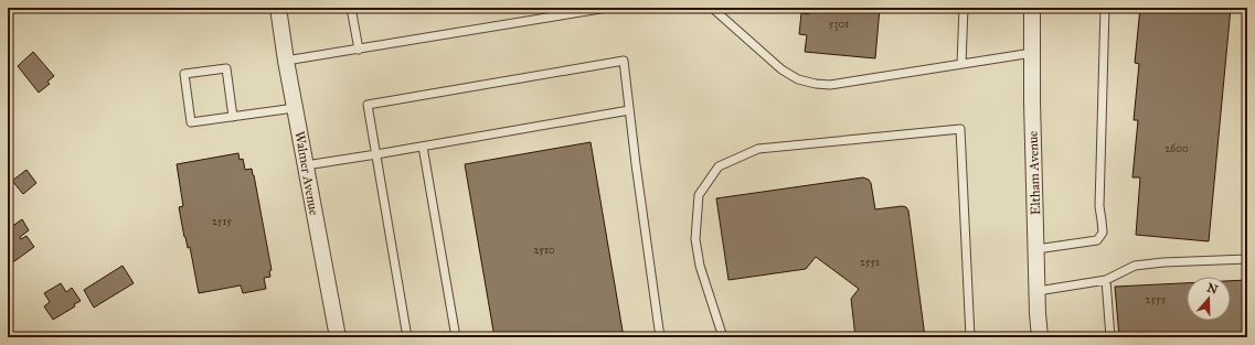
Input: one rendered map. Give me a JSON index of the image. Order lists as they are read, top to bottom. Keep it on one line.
{"streets":{"street":["Walmer Avenue","Eltham Avenue"]},"house_numbers":["5301","2600","2515","2510","2551","2555"],"north":"top"}
